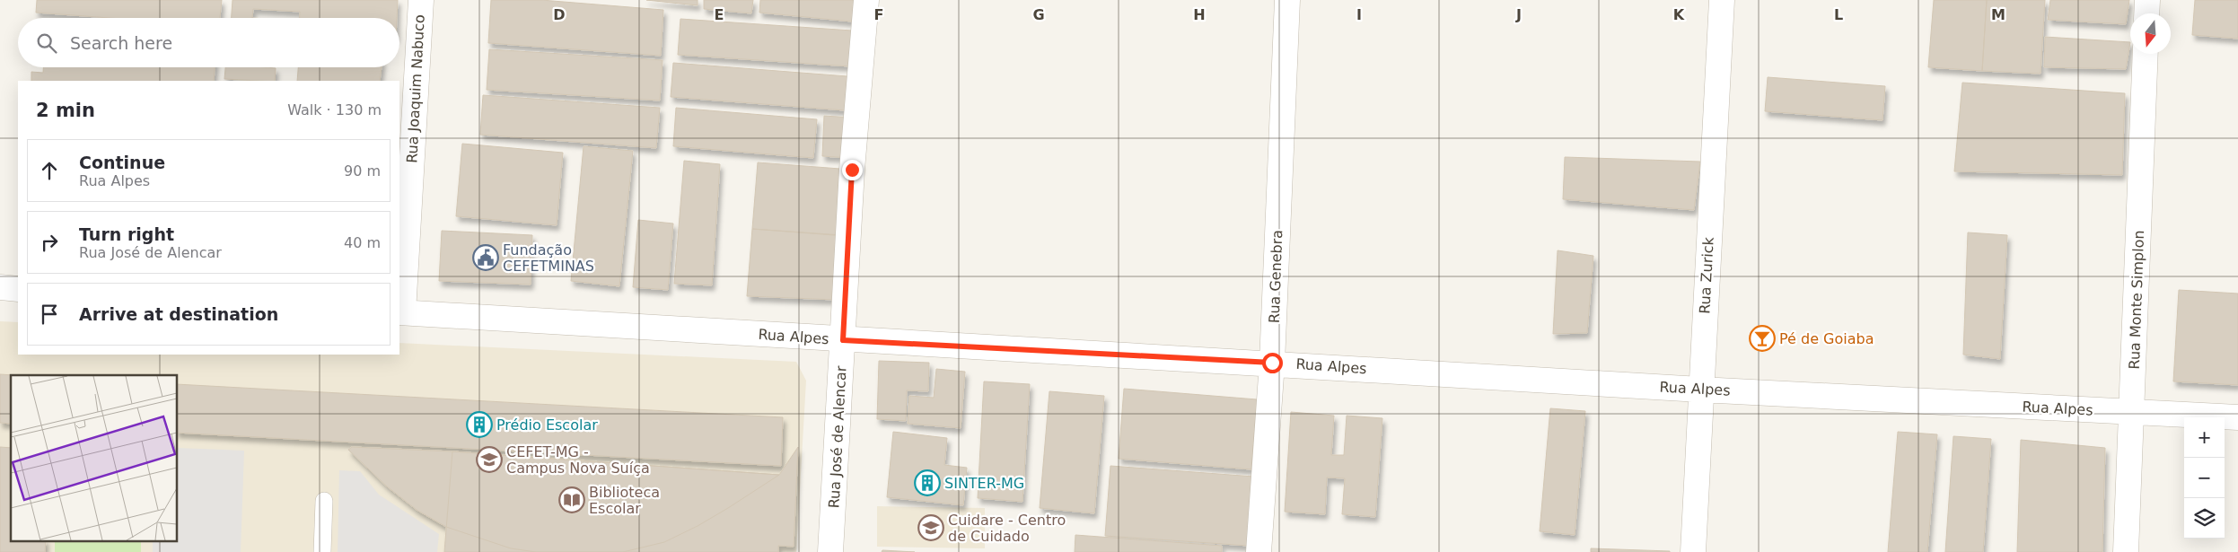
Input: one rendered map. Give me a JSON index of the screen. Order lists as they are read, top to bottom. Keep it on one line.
{"streets":{"street":["Rua Joaquim Nabuco","Rua Zurick","Rua Genebra","Rua Monte Simplon","Rua Alpes","Rua José de Alencar"]},"crossings":[["Rua Joaquim Nabuco","Rua Alpes"],["Rua Zurick","Rua Alpes"],["Rua Genebra","Rua Alpes"],["Rua Monte Simplon","Rua Alpes"],["Rua Alpes","Rua José de Alencar"]],"places":{"public building":["Fundação CEFETMINAS"],"bar":["Pé de Goiaba"],"building":["Prédio Escolar","SINTER-MG"],"school or university":["CEFET-MG - Campus Nova Suíça","Cuidare - Centro de Cuidado"],"library":["Biblioteca Escolar"]},"north":"bottom","page":{"search":"Search here","heading":["2 min","Walk · 130 m"],"list":[["Continue","Rua Alpes","90 m"],["Turn right","Rua José de Alencar","40 m"],"Arrive at destination"],"map_buttons":["+","−"]},"grid":{"columns":["D","E","F","G","H","I","J","K","L","M"]}}
